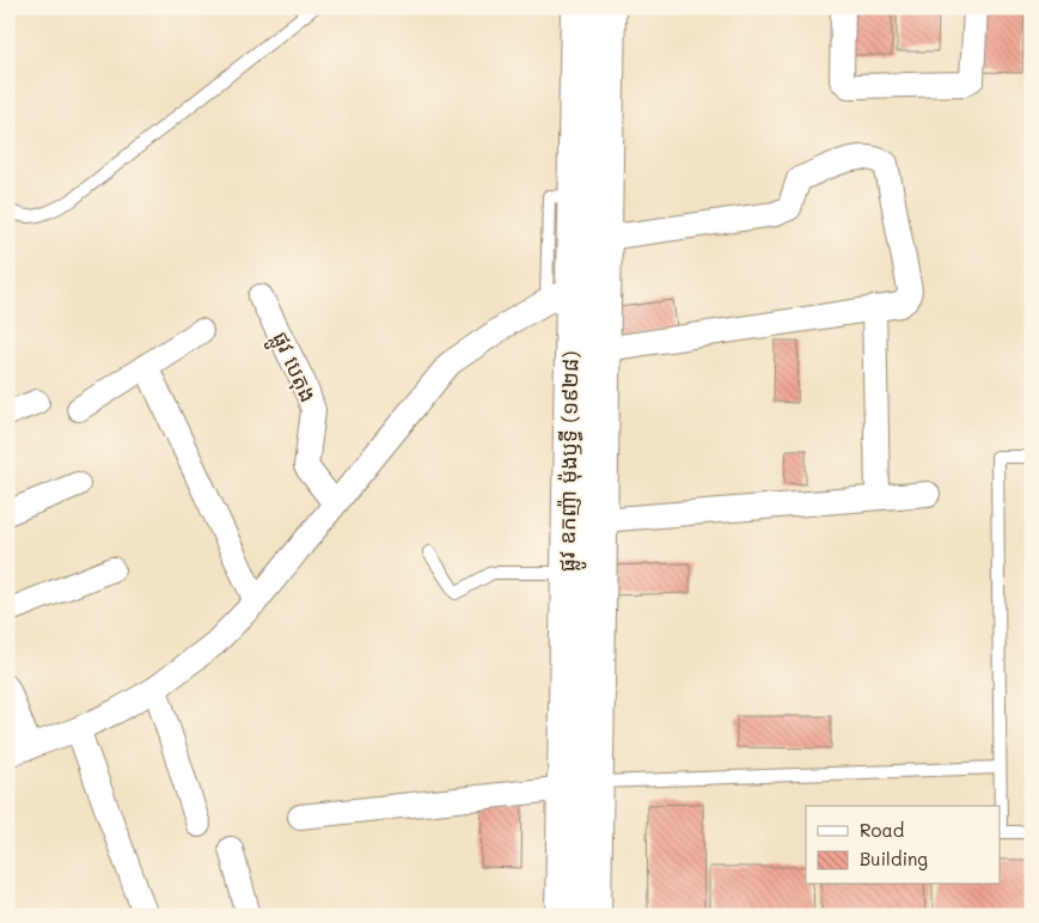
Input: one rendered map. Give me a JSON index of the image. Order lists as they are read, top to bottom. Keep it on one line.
{"streets":{"main road":["ផ្លូវ ឧកញ៉ា ម៉ុងឫទ្ធី (១៩២៨)"],"street":["ផ្លូវ បេតុង"]},"legend":["Road","Building"]}
